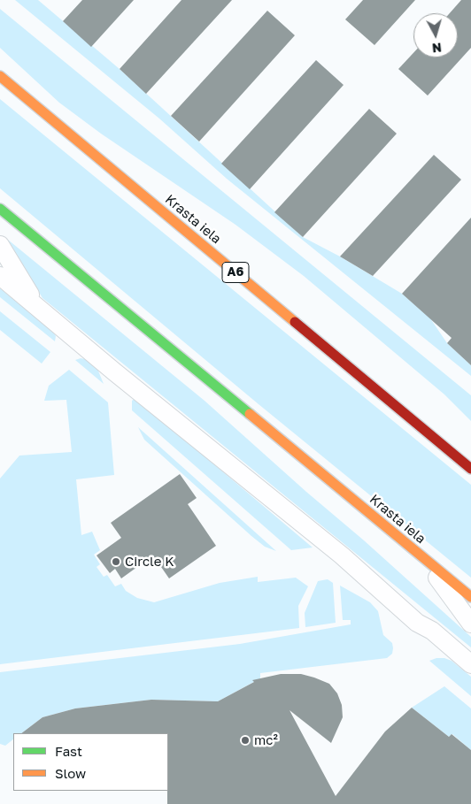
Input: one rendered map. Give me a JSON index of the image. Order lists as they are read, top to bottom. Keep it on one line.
{"streets":{"highway":["Krasta iela","A6"]},"places":["Circle K","mc²"],"legend":["Fast","Slow"],"north":"bottom"}
